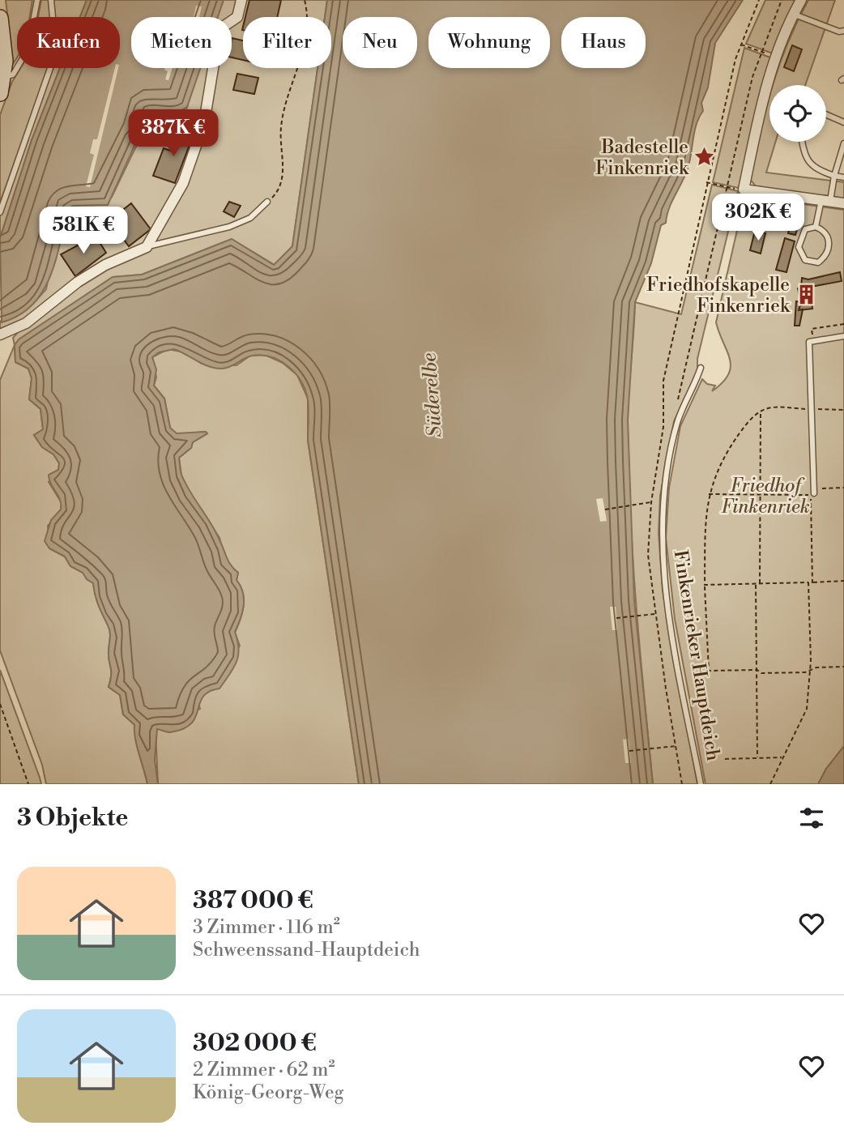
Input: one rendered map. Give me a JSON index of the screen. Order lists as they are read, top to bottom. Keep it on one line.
{"streets":{"lane":["Finkenrieker Hauptdeich"]},"water":["Süderelbe"],"parks":["Friedhof Finkenriek"],"places":{"place":["Badestelle Finkenriek"],"building":["Friedhofskapelle Finkenriek"]},"page":{"chip":["Kaufen","Mieten","Filter","Neu","Wohnung","Haus"],"price":["387K €","302K €","581K €"],"heading":"3 Objekte","list":[{"name":"387 000 €","note":"3 Zimmer · 116 m² · Schweenssand-Hauptdeich"},{"name":"302 000 €","note":"2 Zimmer · 62 m² · König-Georg-Weg"}]}}
